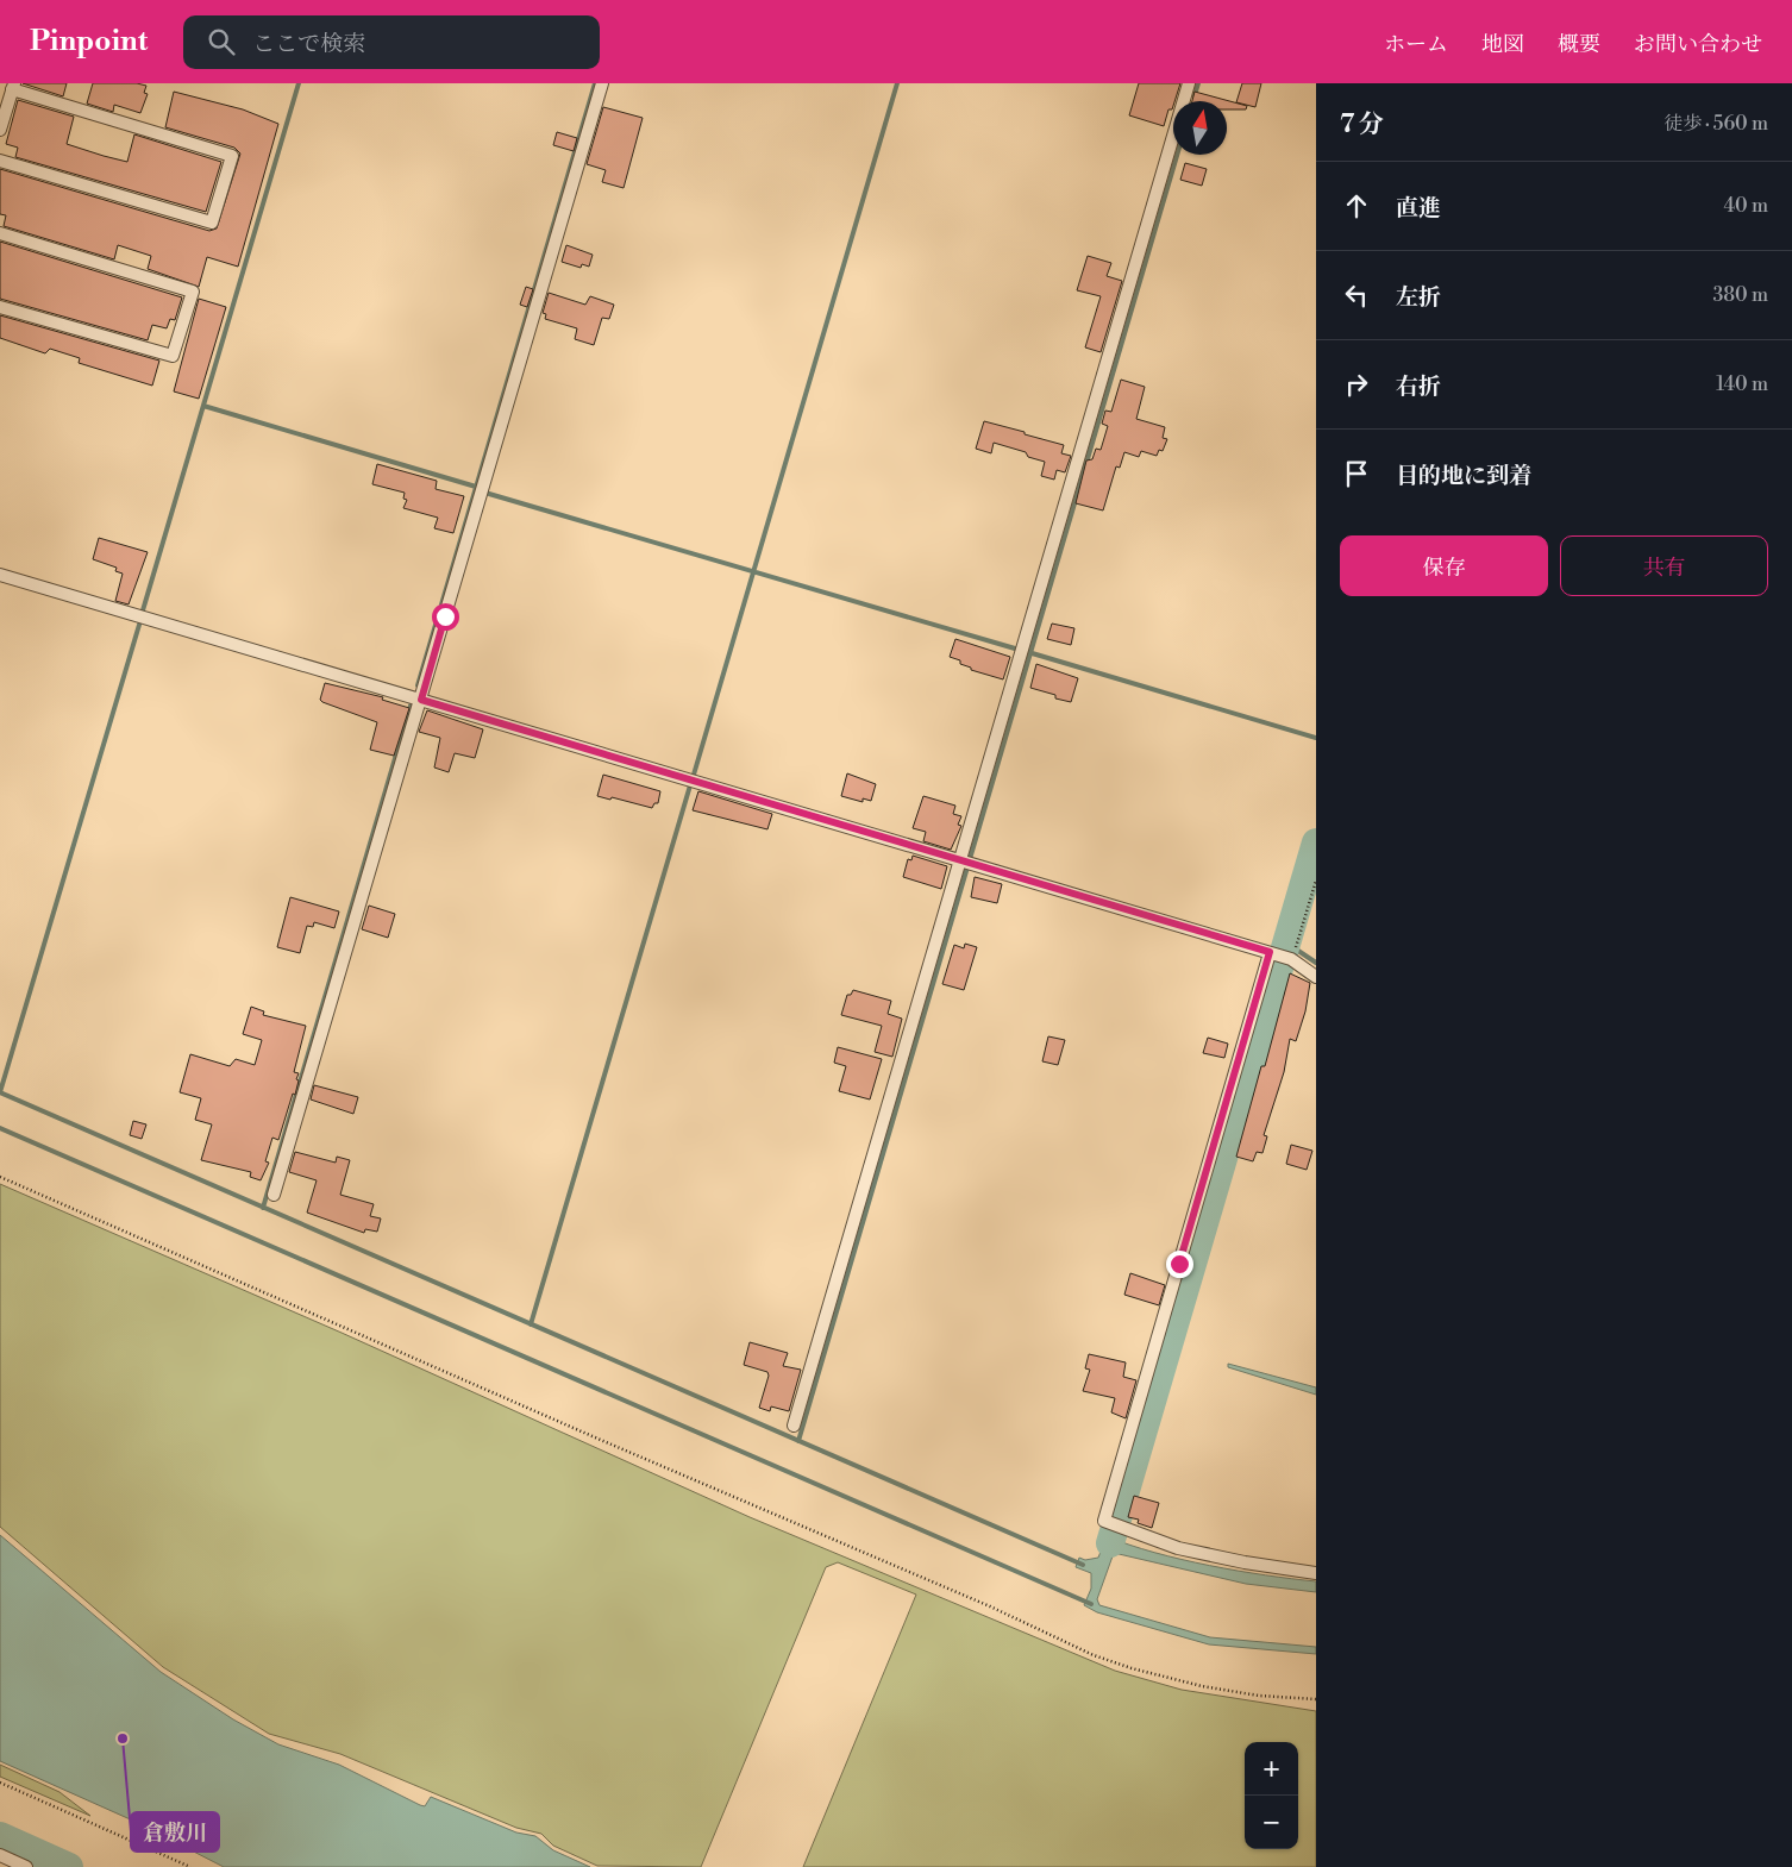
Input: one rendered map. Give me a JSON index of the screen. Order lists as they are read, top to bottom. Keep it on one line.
{"places":["倉敷川"],"north":"top","page":{"header":"Pinpoint","search":"ここで検索","nav":["ホーム","地図","概要","お問い合わせ"],"heading":["7 分","徒歩 · 560 m"],"list":[["直進","40 m"],["左折","380 m"],["右折","140 m"],"目的地に到着"],"buttons":["保存","共有"],"map_buttons":["+","−"]}}
